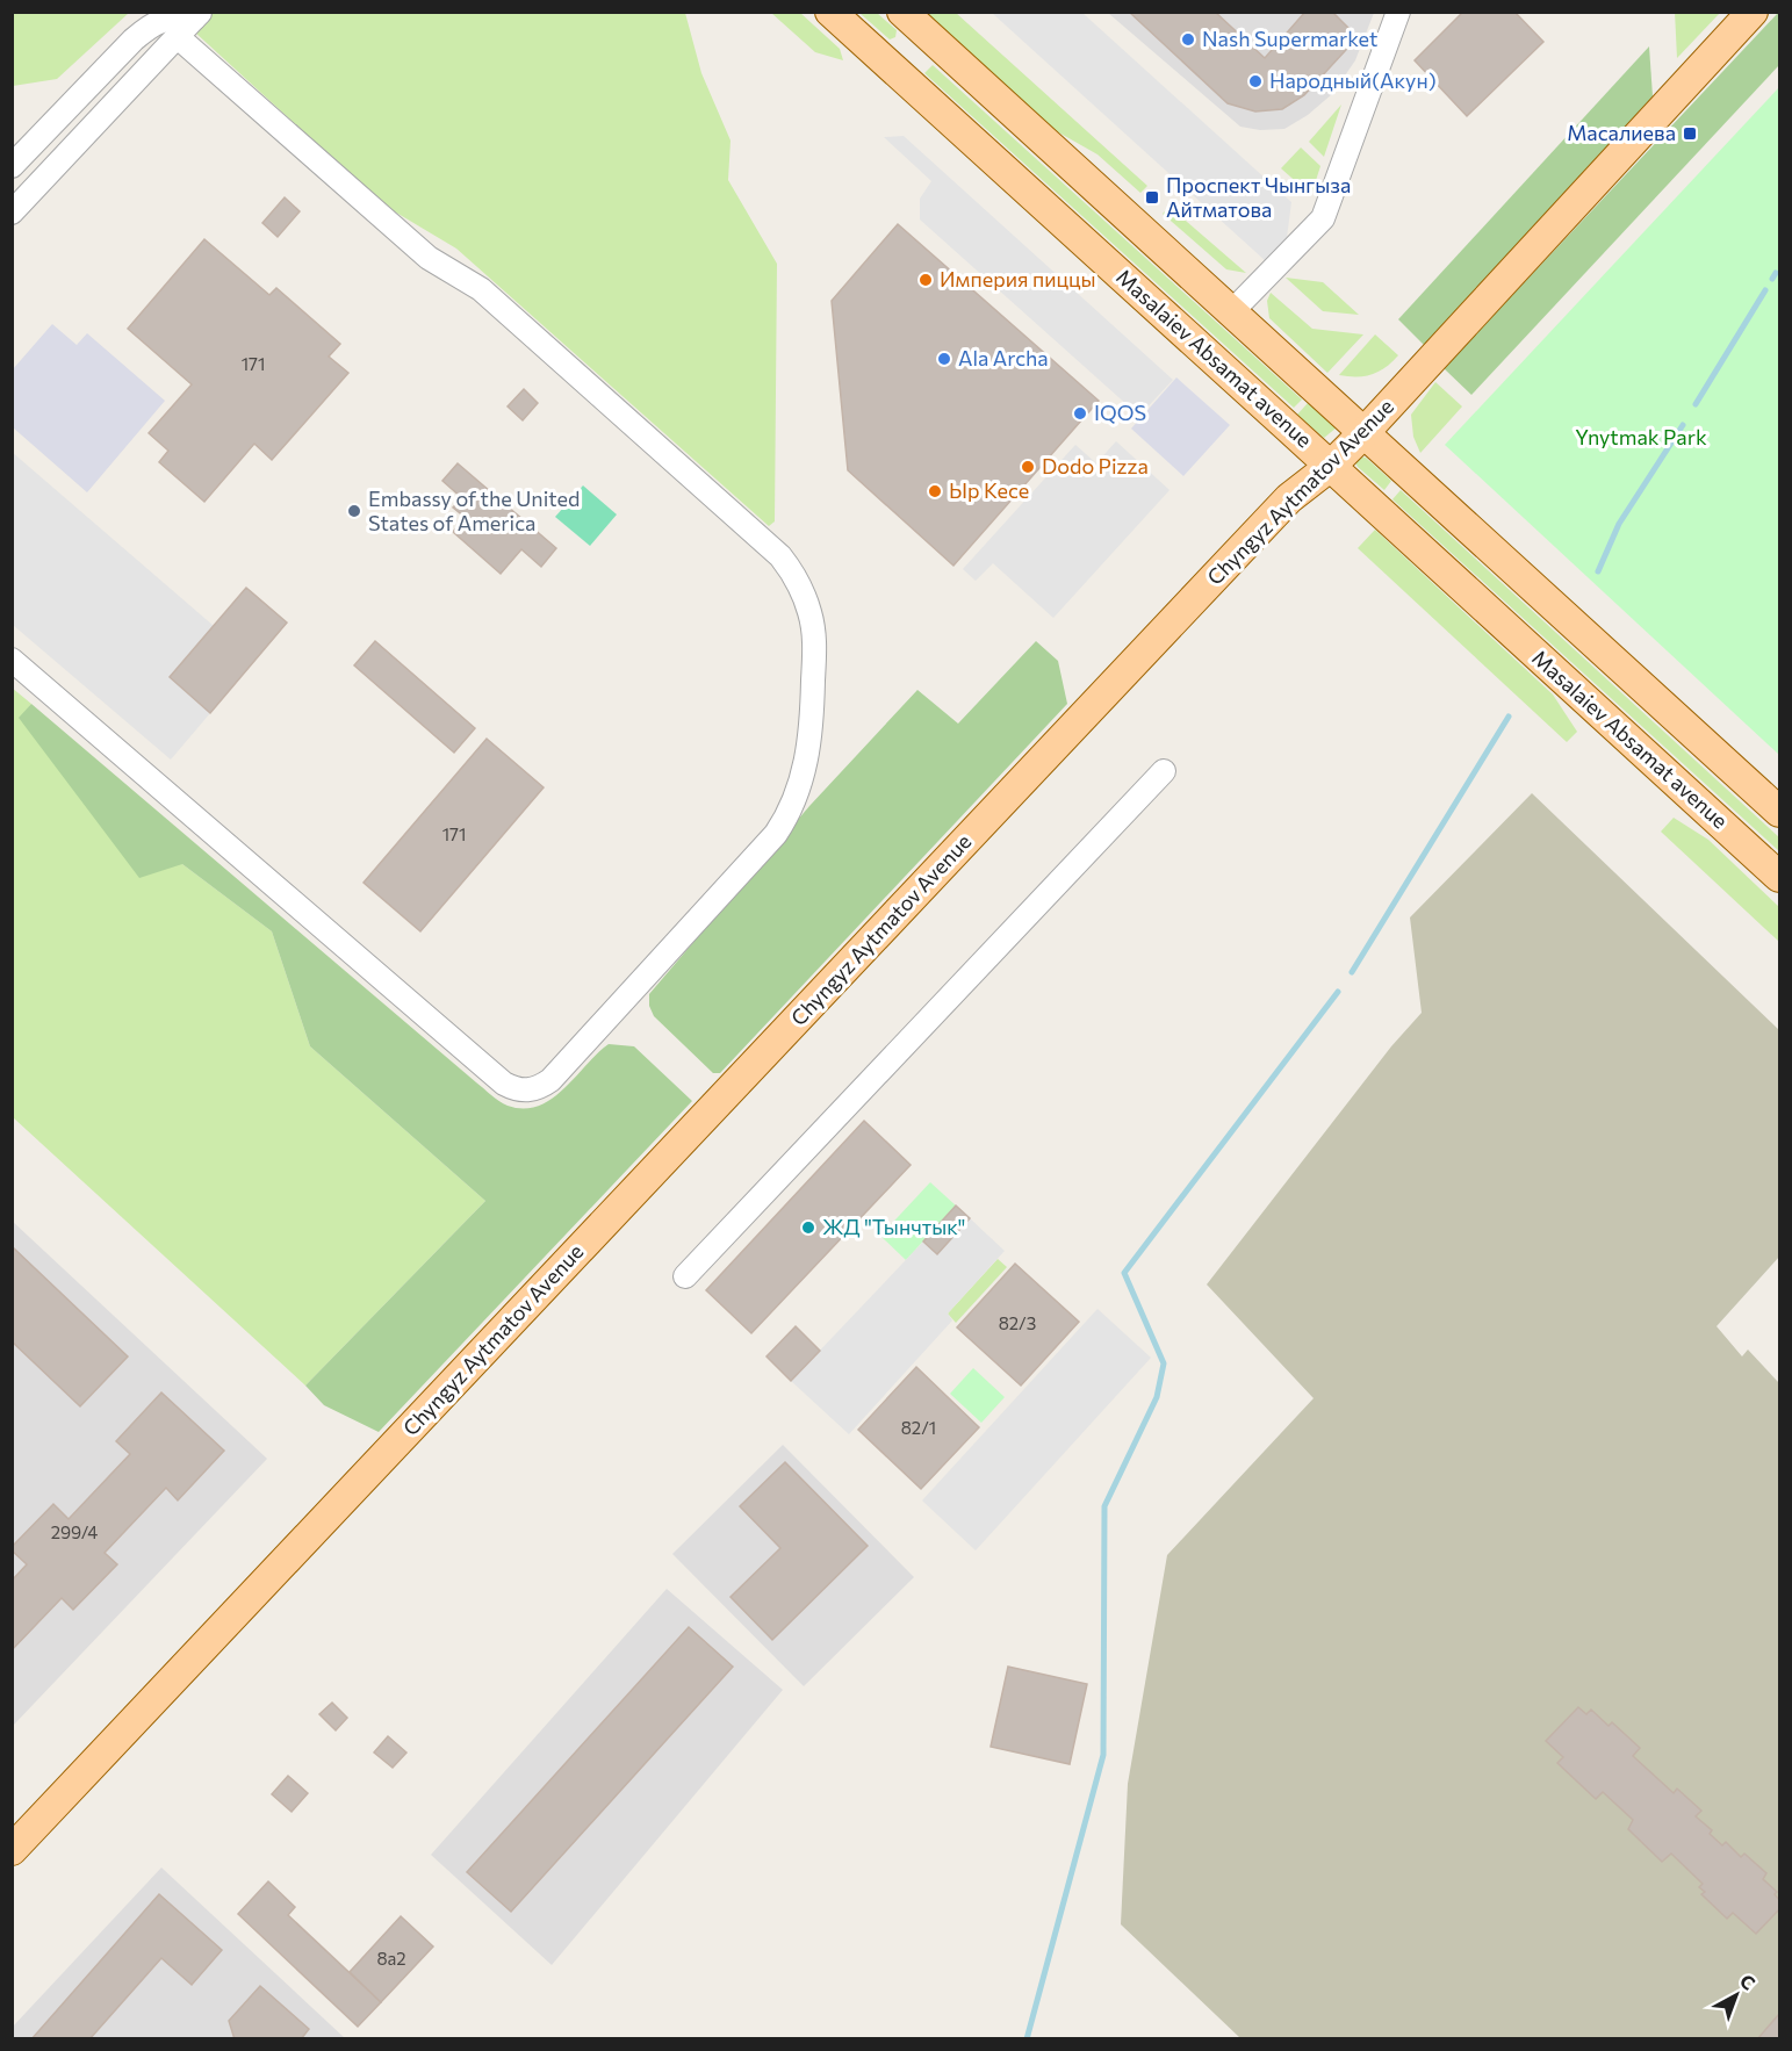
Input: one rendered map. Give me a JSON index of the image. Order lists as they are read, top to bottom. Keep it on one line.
{"streets":{"main road":["Masalaiev Absamat avenue","Chyngyz Aytmatov Avenue"]},"crossings":[["Masalaiev Absamat avenue","Chyngyz Aytmatov Avenue"]],"parks":["Ynytmak Park"],"places":{"other":["Nash Supermarket","Народный(Акун)","Империя пиццы","Ala Archa","IQOS","Dodo Pizza","Ыр Кесе","Embassy of the United States of America","ЖД \"Тынчтык\""],"transit":["Масалиева","Проспект Чынгыза Айтматова"]},"house_numbers":["171","171","82/3","82/1","299/4","8а2"],"north":"top right"}
